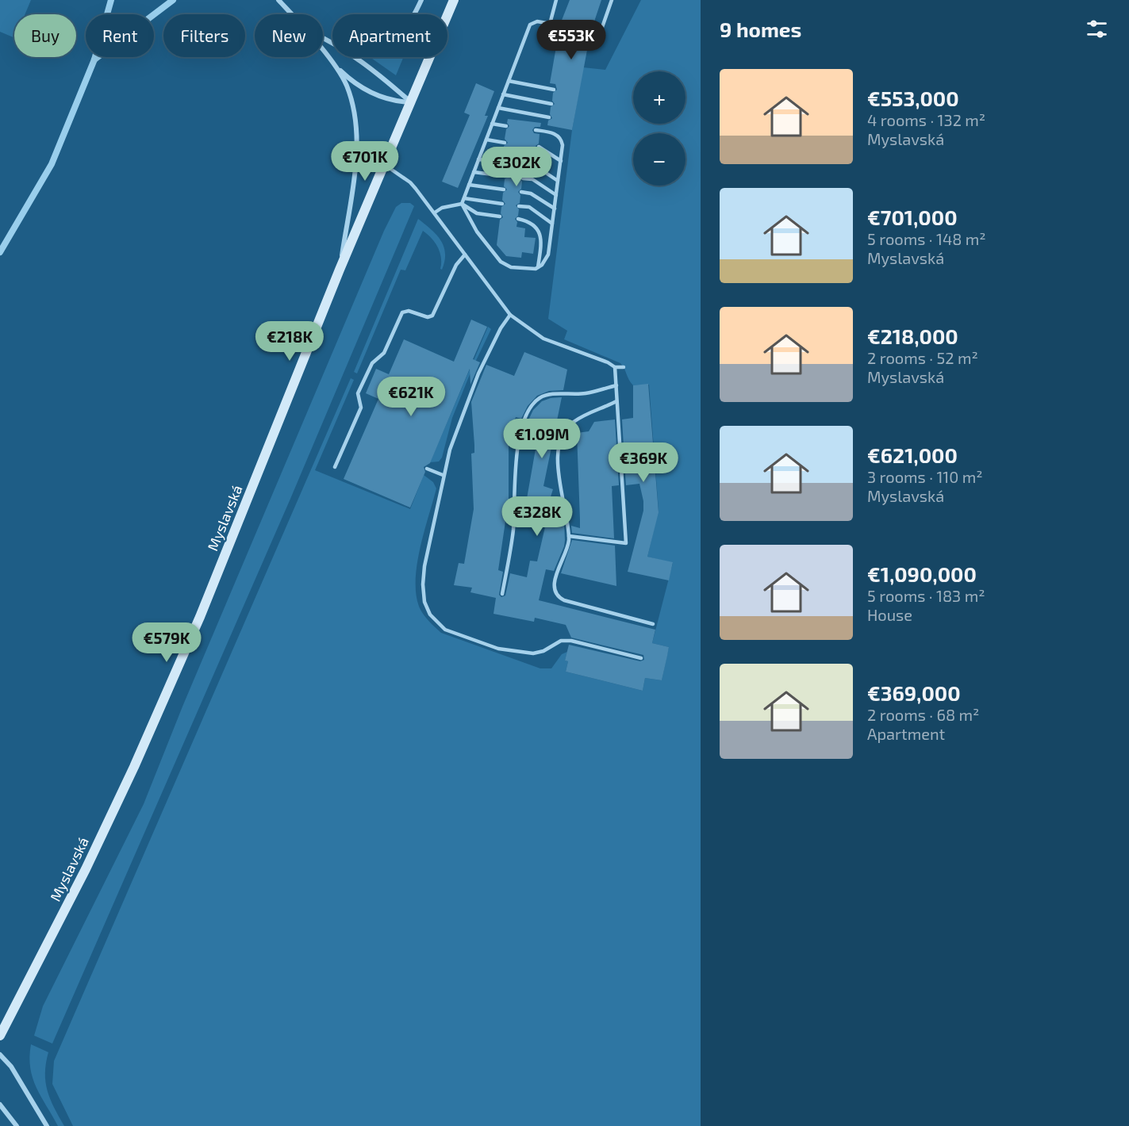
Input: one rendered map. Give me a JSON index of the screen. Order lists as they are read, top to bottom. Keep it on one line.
{"streets":{"street":["Myslavská"]},"page":{"heading":"9 homes","chip":["Buy","Rent","Filters","New","Apartment"],"price":["€553K","€701K","€302K","€218K","€621K","€1.09M","€369K","€328K","€579K"],"list":[{"name":"€553,000","note":"4 rooms · 132 m² · Myslavská"},{"name":"€701,000","note":"5 rooms · 148 m² · Myslavská"},{"name":"€218,000","note":"2 rooms · 52 m² · Myslavská"},{"name":"€621,000","note":"3 rooms · 110 m² · Myslavská"},{"name":"€1,090,000","note":"5 rooms · 183 m² · House"},{"name":"€369,000","note":"2 rooms · 68 m² · Apartment"}],"map_buttons":["+","−"]}}
